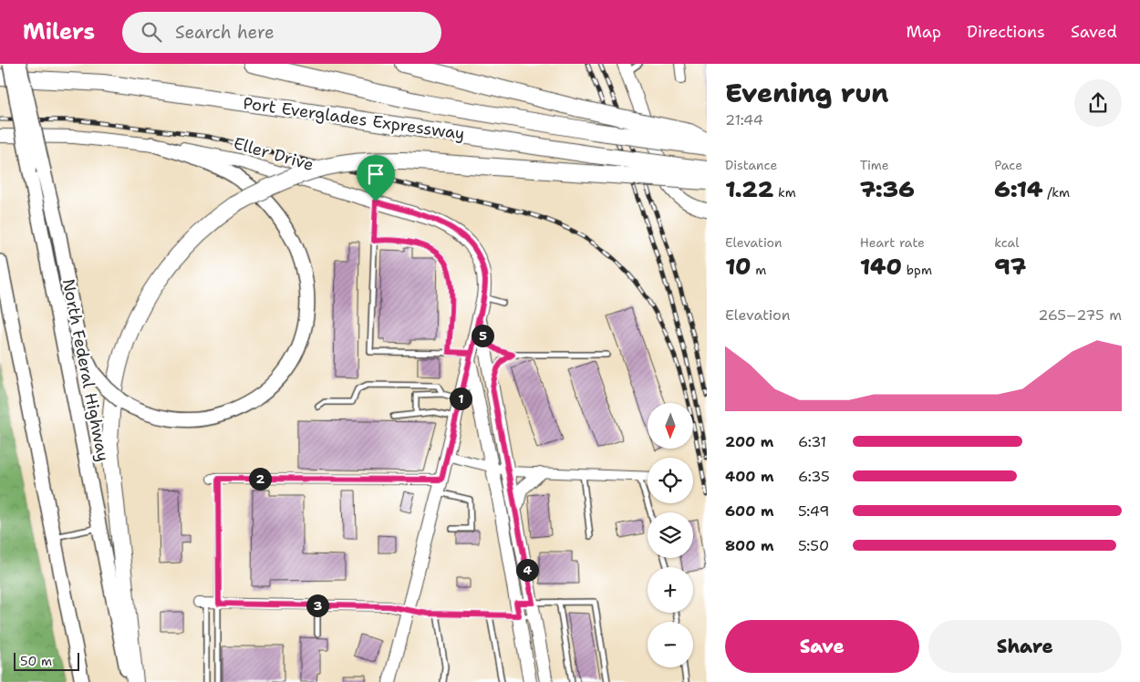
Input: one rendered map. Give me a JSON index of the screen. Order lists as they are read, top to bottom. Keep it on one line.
{"streets":{"highway":["Port Everglades Expressway"],"main road":["North Federal Highway"],"street":["Eller Drive"]},"scale_bar":"50 m","north":"bottom","page":{"header":"Milers","search":"Search here","nav":["Map","Directions","Saved"],"heading":["Evening run","21:44"],"stats":[["Distance","1.22 km"],["Time","7:36"],["Pace","6:14 /km"],["Elevation","10 m"],["Heart rate","140 bpm"],["kcal","97"]],"chart":["Elevation","265–275 m"],"pins":["5","1","2","4","3"],"map_buttons":["+","−"],"list":[{"name":"200 m","note":"6:31"},{"name":"400 m","note":"6:35"},{"name":"600 m","note":"5:49"},{"name":"800 m","note":"5:50"}],"buttons":["Save","Share"],"scale":"50 m"}}
